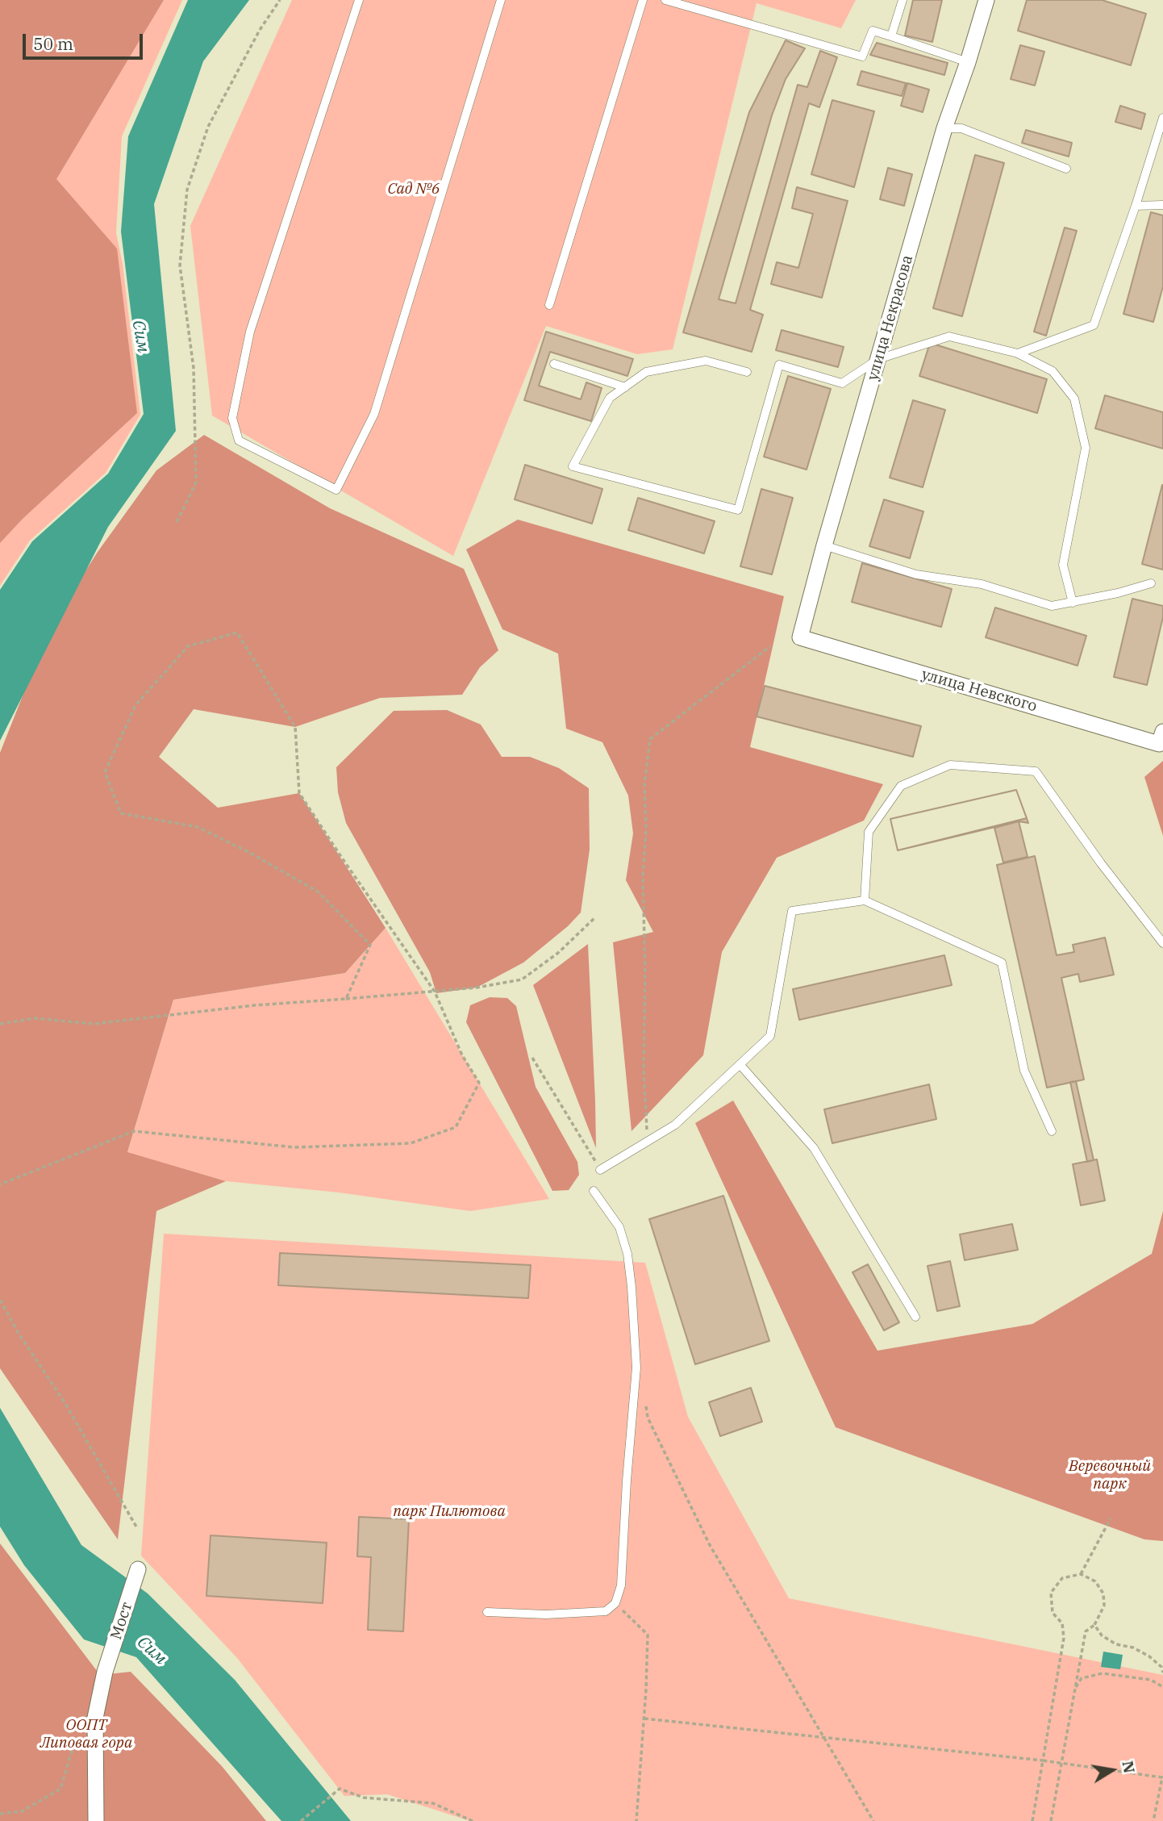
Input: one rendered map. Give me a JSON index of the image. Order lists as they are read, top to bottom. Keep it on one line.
{"streets":{"street":["улица Некрасова","улица Невского","Мост"]},"crossings":[["улица Некрасова","улица Невского"]],"water":["Сим"],"parks":["Сад №6","Веревочный парк","парк Пилютова","ООПТ Липовая гора"],"scale_bar":"50 m","north":"right"}
